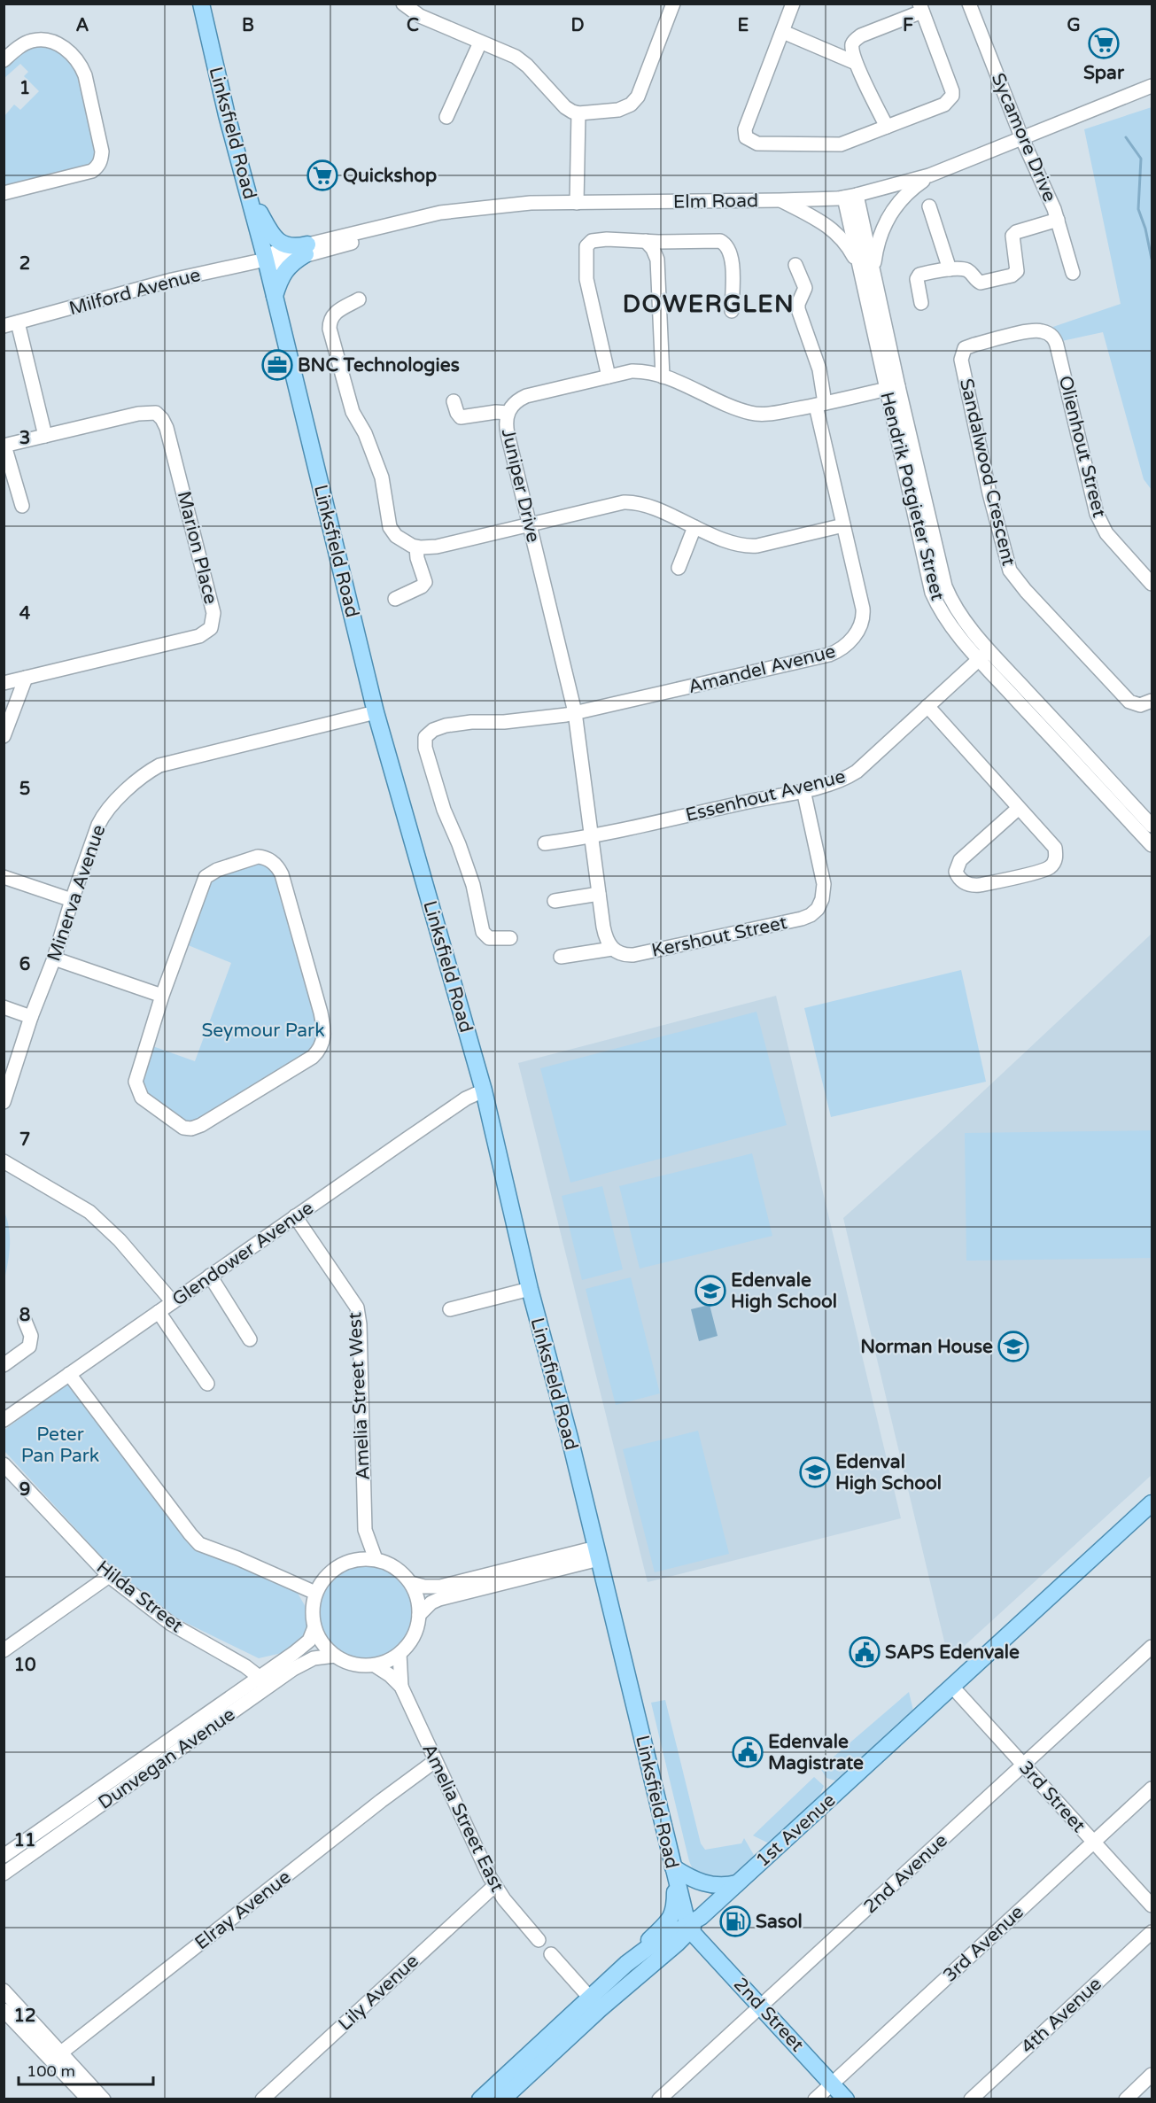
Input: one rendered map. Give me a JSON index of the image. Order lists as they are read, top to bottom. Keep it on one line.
{"streets":{"main road":["Linksfield Road","1st Avenue","2nd Street"],"street":["Sycamore Drive","Elm Road","Milford Avenue","Olienhout Street","Sandalwood Crescent","Juniper Drive","Hendrik Potgieter Street","Marion Place","Amandel Avenue","Essenhout Avenue","Minerva Avenue","Kershout Street","Glendower Avenue","Amelia Street West","Hilda Street","Dunvegan Avenue","3rd Street","Amelia Street East","2nd Avenue","Elray Avenue","3rd Avenue","Lily Avenue","4th Avenue"]},"crossings":[["Linksfield Road","Milford Avenue"],["Linksfield Road","Minerva Avenue"],["Linksfield Road","Glendower Avenue"],["Linksfield Road","1st Avenue"],["Linksfield Road","2nd Street"],["Sycamore Drive","Elm Road"],["Elm Road","Milford Avenue"],["Elm Road","Hendrik Potgieter Street"],["Olienhout Street","Sandalwood Crescent"],["Juniper Drive","Hendrik Potgieter Street"],["Juniper Drive","Amandel Avenue"],["Juniper Drive","Essenhout Avenue"],["Hendrik Potgieter Street","Essenhout Avenue"],["Essenhout Avenue","Kershout Street"],["Glendower Avenue","Amelia Street West"],["Amelia Street West","Dunvegan Avenue"],["Amelia Street West","Amelia Street East"],["Hilda Street","Dunvegan Avenue"],["Dunvegan Avenue","Amelia Street East"],["3rd Street","1st Avenue"],["3rd Street","2nd Avenue"],["3rd Street","3rd Avenue"],["Amelia Street East","Elray Avenue"],["Amelia Street East","Lily Avenue"],["1st Avenue","2nd Street"],["2nd Avenue","2nd Street"],["3rd Avenue","2nd Street"]],"districts":["DOWERGLEN"],"parks":["Seymour Park","Peter Pan Park"],"places":{"supermarket":["Spar","Quickshop"],"office":["BNC Technologies"],"school or university":["Edenvale High School","Norman House","Edenval High School"],"public building":["SAPS Edenvale","Edenvale Magistrate"],"fuel station":["Sasol"]},"scale_bar":"100 m","grid":{"columns":["A","B","C","D","E","F","G"],"rows":["1","2","3","4","5","6","7","8","9","10","11","12"]}}
